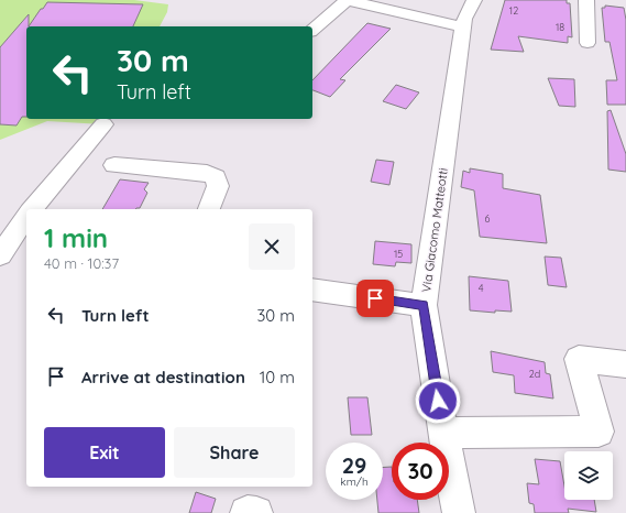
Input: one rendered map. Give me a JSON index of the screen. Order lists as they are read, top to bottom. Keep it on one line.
{"streets":{"street":["Via Giacomo Matteotti"]},"house_numbers":["12","18","6","15","4","2d"],"page":{"turn":["30 m","Turn left"],"heading":["1 min","40 m · 10:37"],"list":[{"name":"Turn left","value":"30 m"},{"name":"Arrive at destination","value":"10 m"}],"buttons":["Exit","Share"],"speed":"29 km/h","limit":"30"}}
